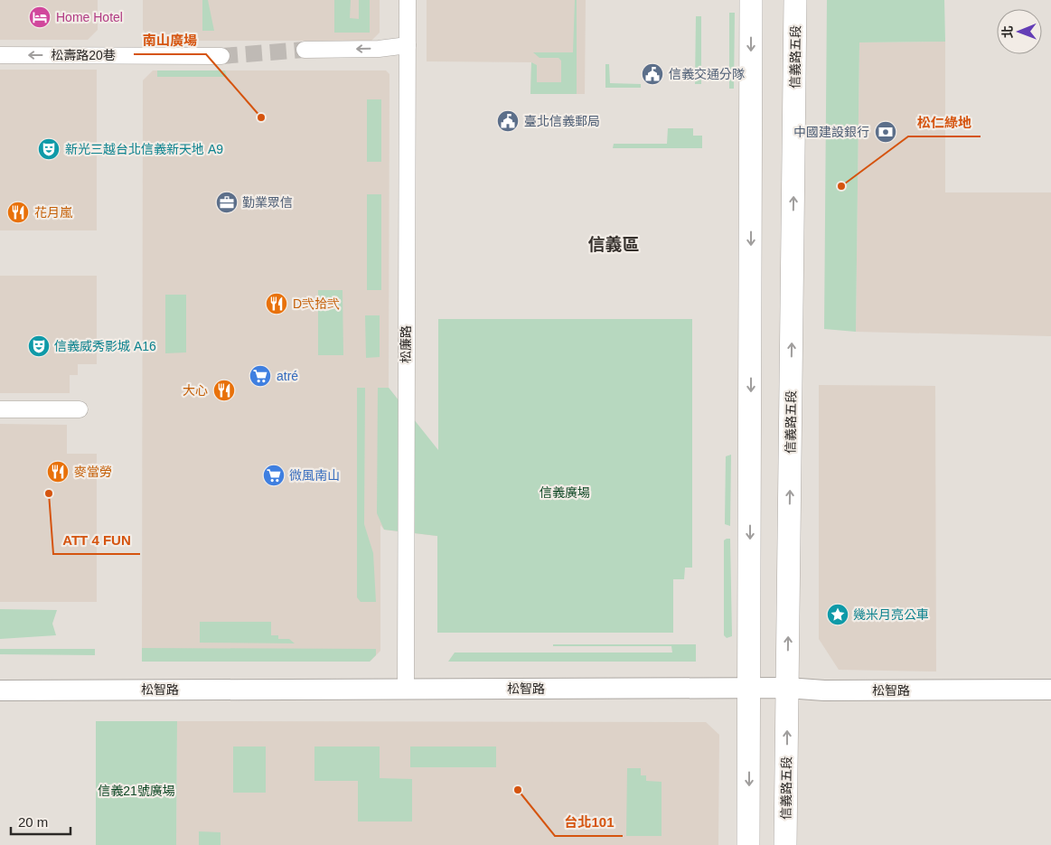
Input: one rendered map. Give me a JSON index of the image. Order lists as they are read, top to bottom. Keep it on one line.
{"streets":{"main road":["信義路五段"],"street":["松壽路20巷","松廉路","松智路"]},"crossings":[["信義路五段","松智路"],["松廉路","松智路"]],"one_way":["松壽路20巷"],"districts":["信義區"],"parks":["信義廣場","信義21號廣場"],"places":{"hotel":["Home Hotel"],"public building":["信義交通分隊","臺北信義郵局"],"other":["南山廣場","松仁綠地","ATT 4 FUN","台北101"],"bank":["中國建設銀行"],"theatre":["新光三越台北信義新天地 A9","信義威秀影城 A16"],"office":["勤業眾信"],"restaurant":["花月嵐","D弐拾弐","大心","麥當勞"],"supermarket":["atré","微風南山"],"place":["幾米月亮公車"]},"scale_bar":"20 m","north":"left"}
